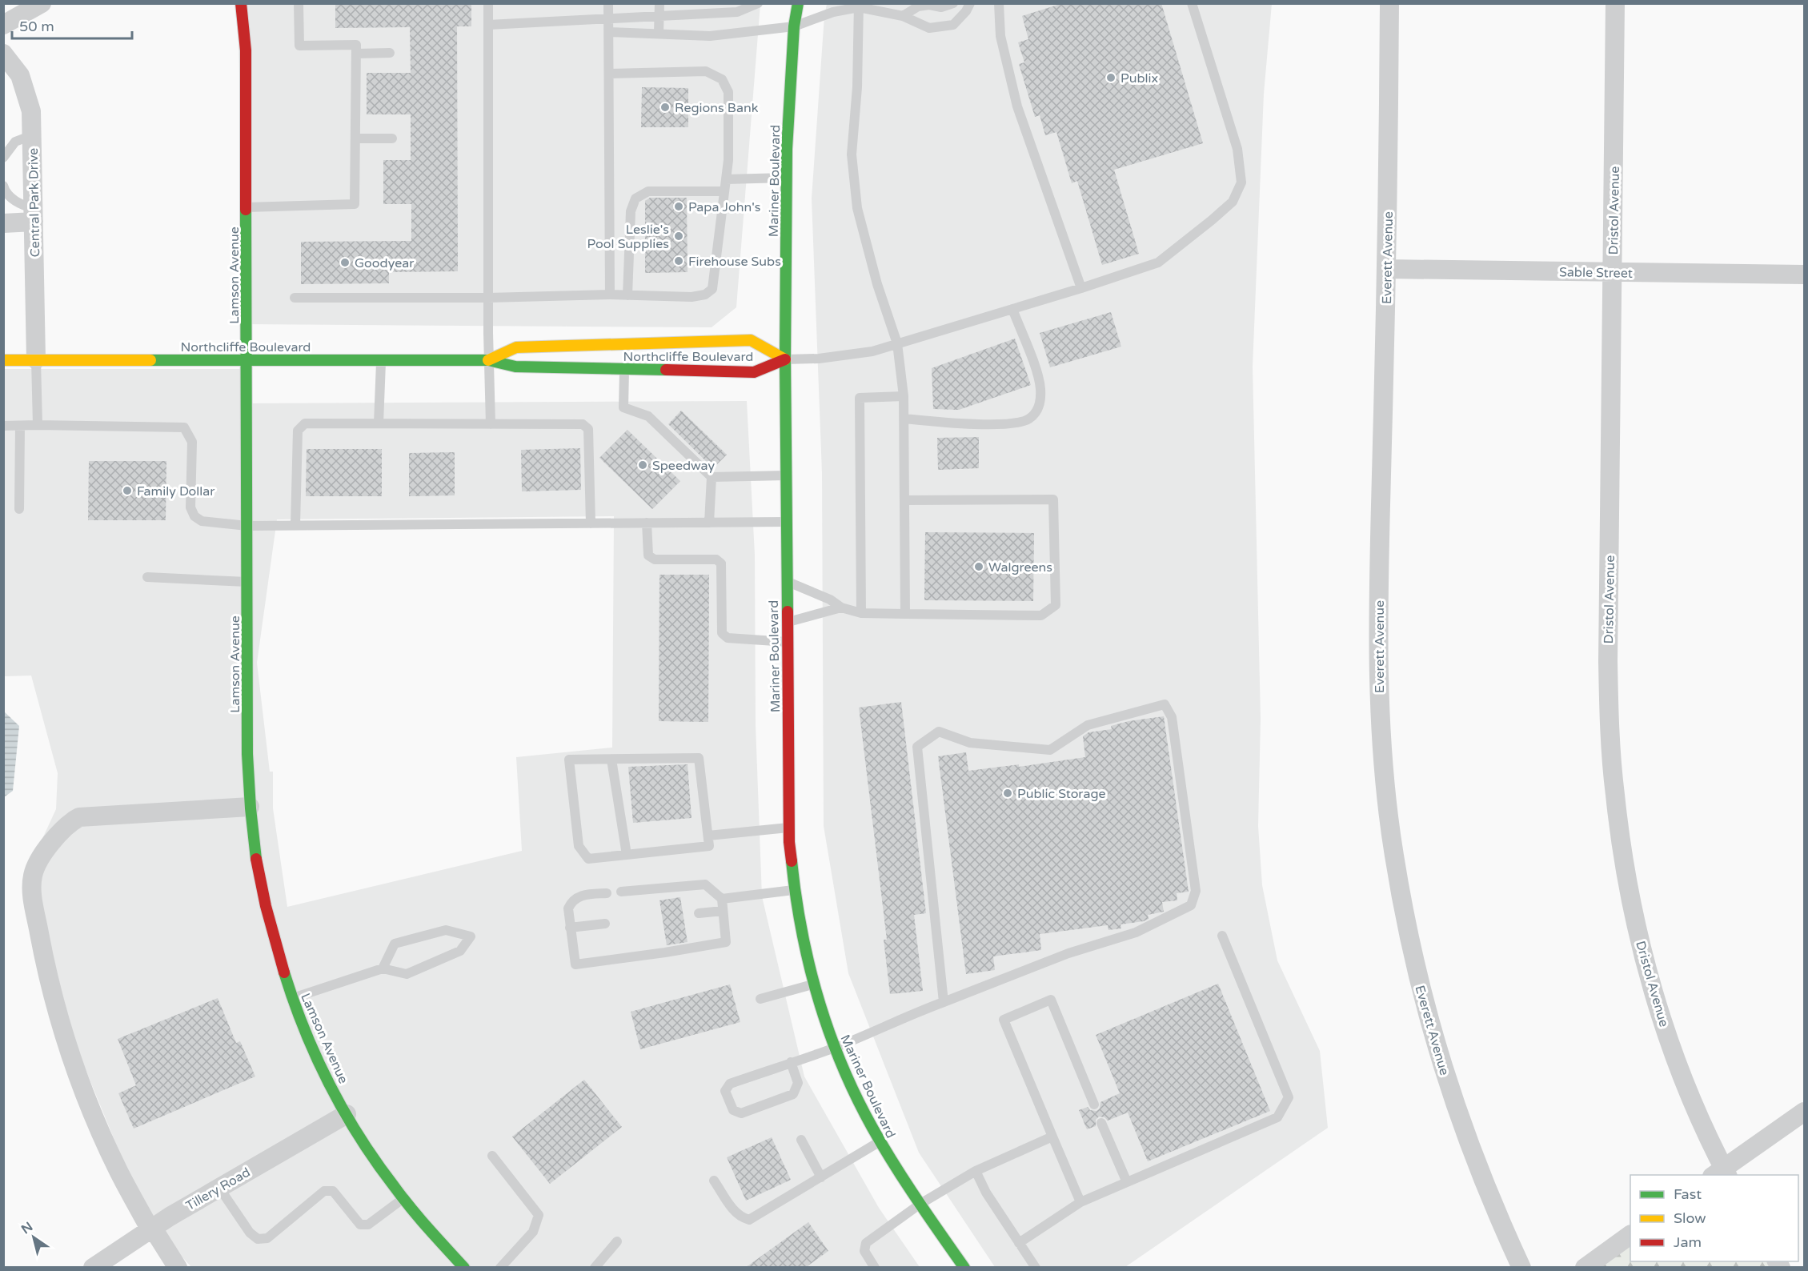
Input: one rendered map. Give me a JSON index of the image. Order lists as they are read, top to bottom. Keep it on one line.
{"streets":{"main road":["Mariner Boulevard","Lamson Avenue","Northcliffe Boulevard"],"street":["Central Park Drive","Dristol Avenue","Everett Avenue","Sable Street","Tillery Road"]},"crossings":[["Mariner Boulevard","Northcliffe Boulevard"],["Central Park Drive","Northcliffe Boulevard"],["Dristol Avenue","Sable Street"],["Everett Avenue","Sable Street"],["Lamson Avenue","Northcliffe Boulevard"],["Lamson Avenue","Tillery Road"]],"places":["Publix","Regions Bank","Papa John's","Leslie's Pool Supplies","Firehouse Subs","Goodyear","Speedway","Family Dollar","Walgreens","Public Storage"],"legend":["Fast","Slow","Jam"],"scale_bar":"50 m","north":"top left"}
